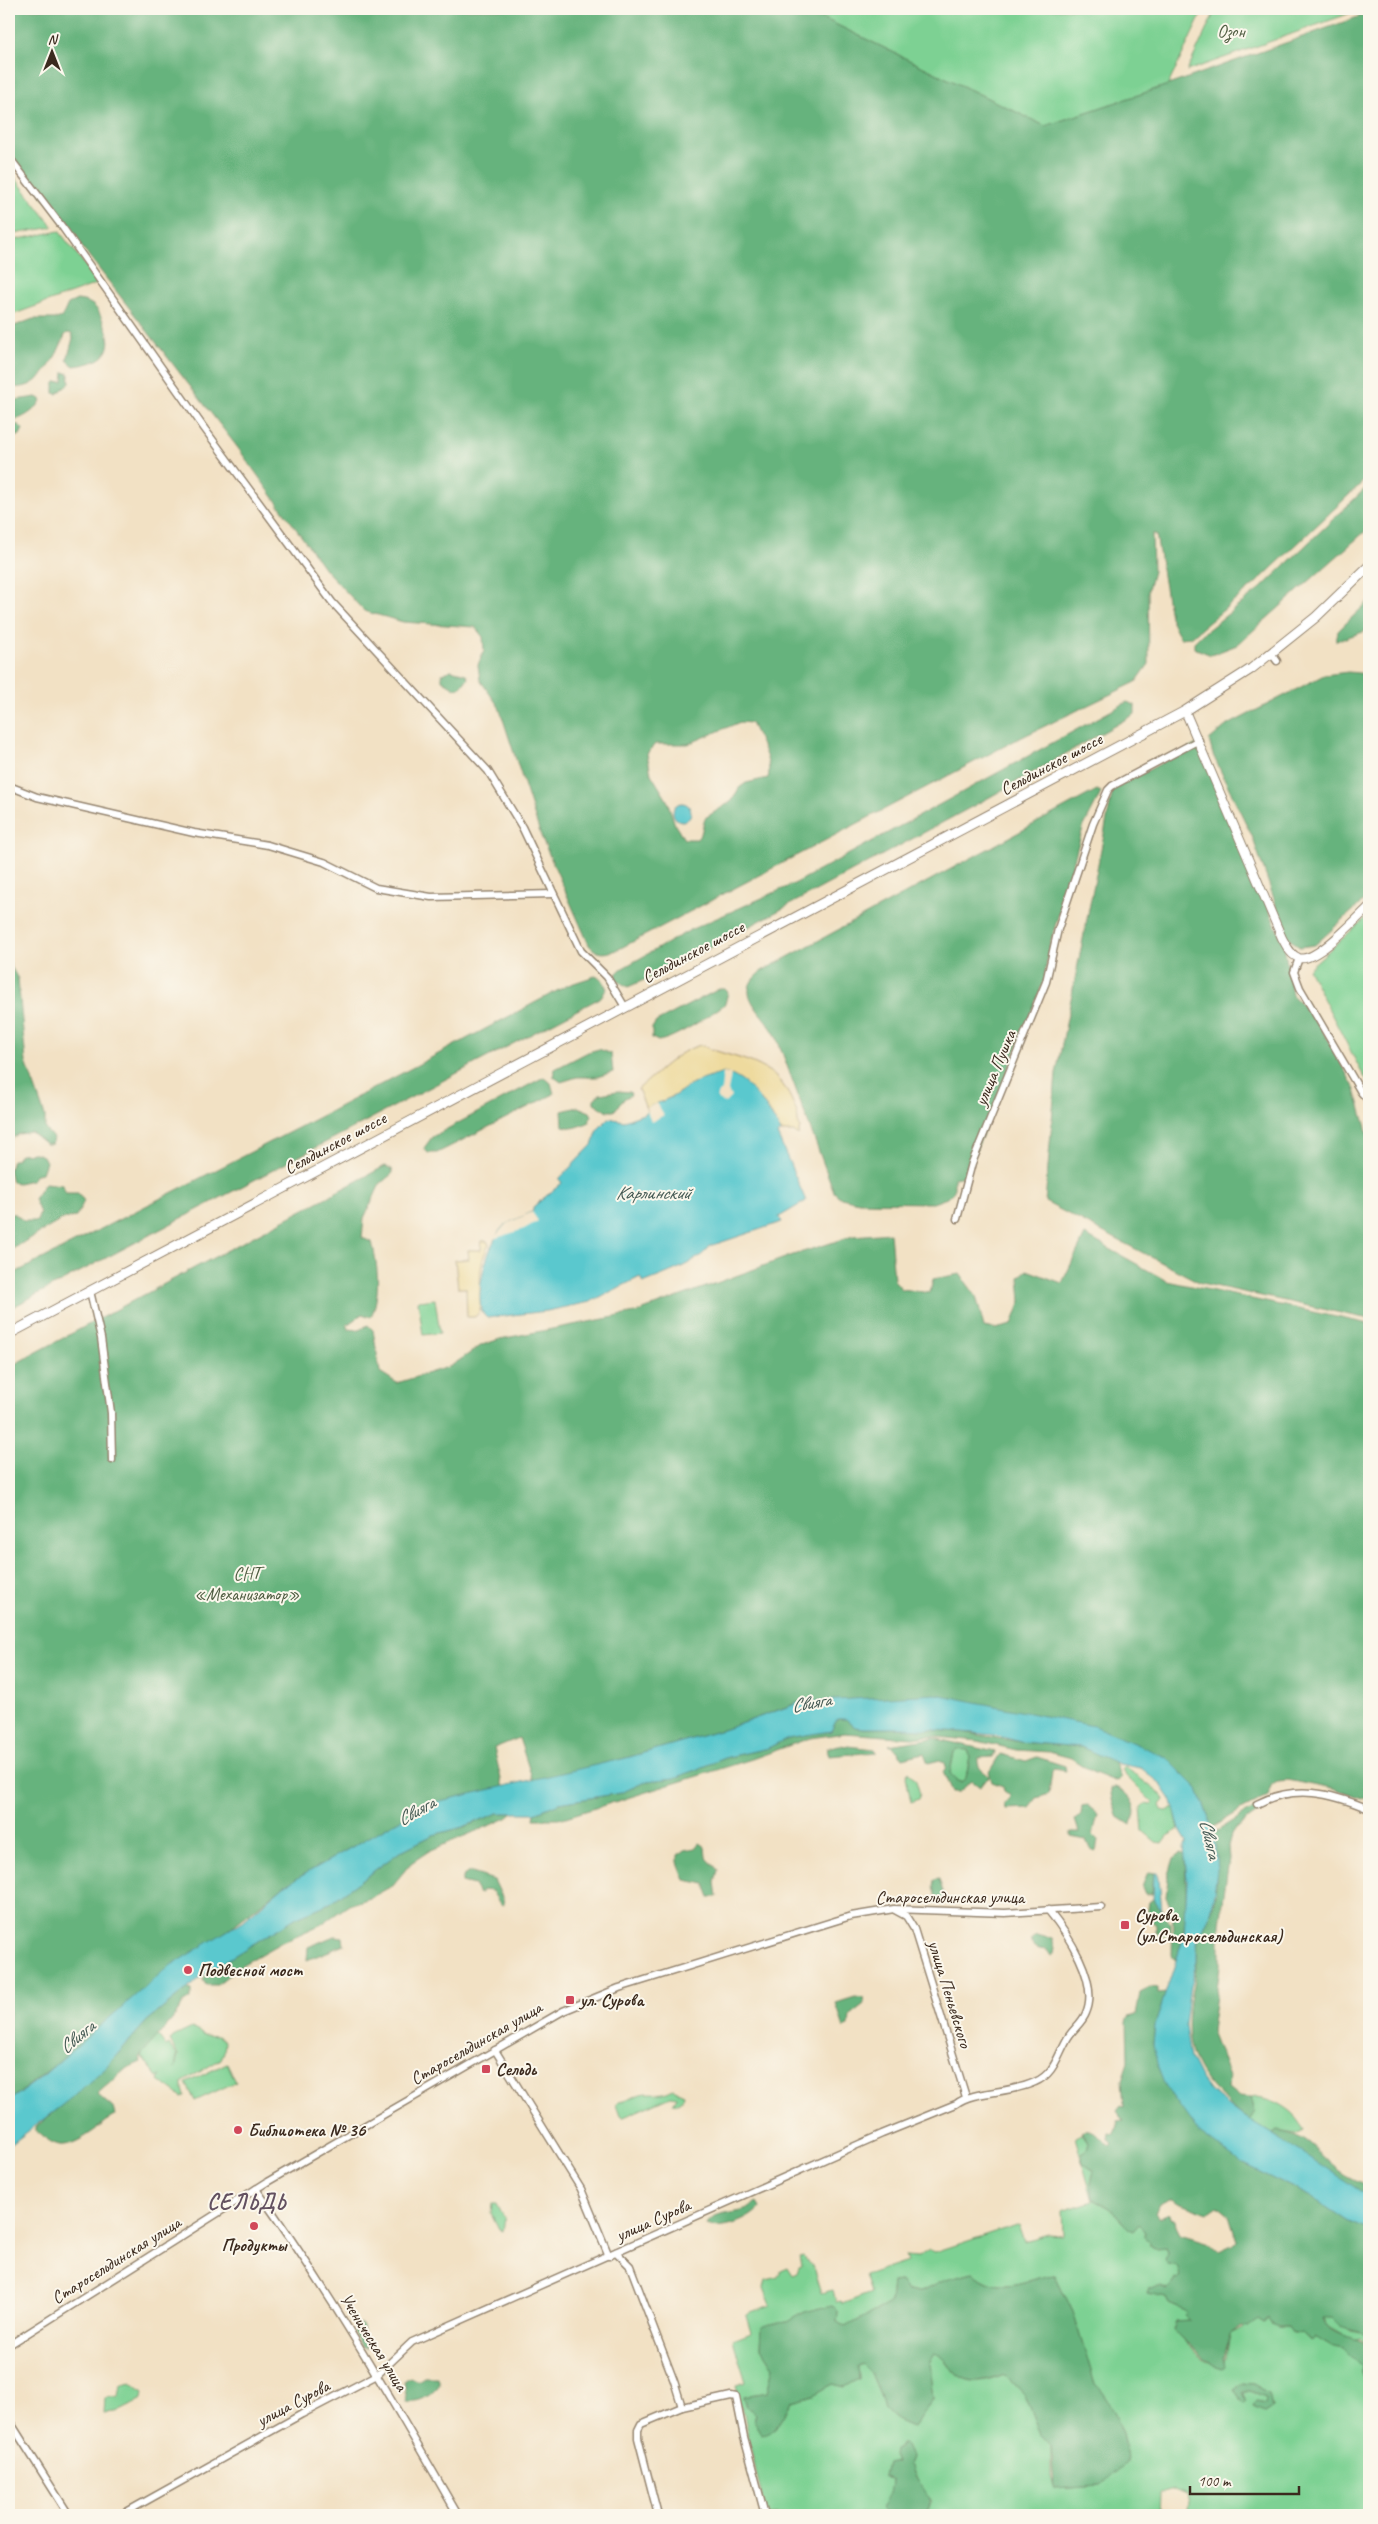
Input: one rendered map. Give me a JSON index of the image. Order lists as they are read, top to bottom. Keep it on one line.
{"streets":{"main road":["Сельдинское шоссе"],"street":["улица Пушка","Старосельдинская улица","улица Пеньевского","улица Сурова","Ученическая улица"]},"crossings":[["Старосельдинская улица","улица Пеньевского"],["Старосельдинская улица","улица Сурова"],["Старосельдинская улица","Ученическая улица"],["улица Пеньевского","улица Сурова"],["улица Сурова","Ученическая улица"]],"districts":["СЕЛЬДЬ"],"water":["Карлинский","Свияга"],"parks":["Озон","СНТ «Механизатор»"],"places":{"transit":["Сурова (ул.Старосельдинская)","ул. Сурова","Сельдь"],"other":["Подвесной мост","Библиотека № 36","Продукты"]},"scale_bar":"100 m","north":"top"}
